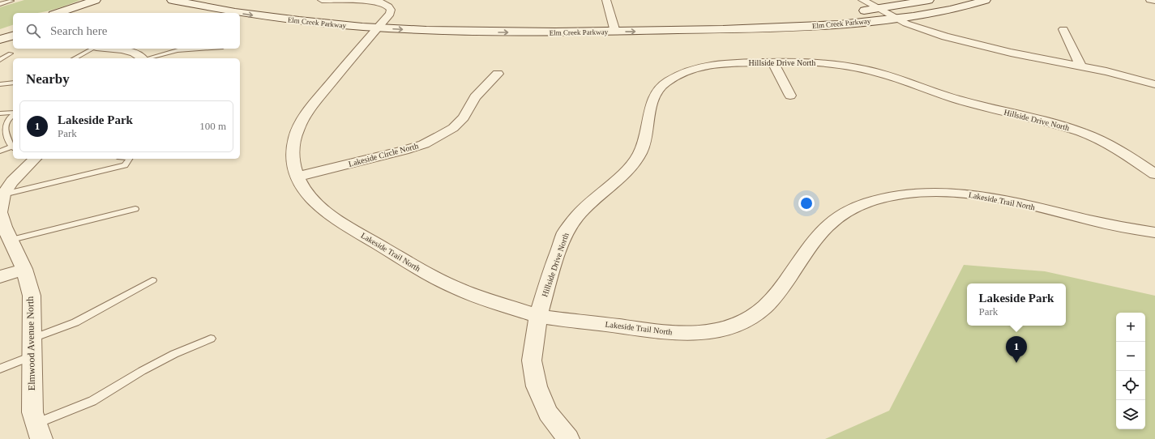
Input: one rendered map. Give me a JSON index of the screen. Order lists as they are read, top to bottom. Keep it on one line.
{"streets":{"street":["Elm Creek Parkway","Hillside Drive North","Lakeside Circle North","Lakeside Trail North","Elmwood Avenue North"]},"crossings":[["Elm Creek Parkway","Lakeside Trail North"],["Hillside Drive North","Lakeside Trail North"],["Lakeside Circle North","Lakeside Trail North"]],"page":{"search":"Search here","heading":"Nearby","list":[{"mark":"1","name":"Lakeside Park","note":"Park","value":"100 m"}],"popup":["Lakeside Park","Park"],"map_buttons":["+","−"],"pins":"1"}}
